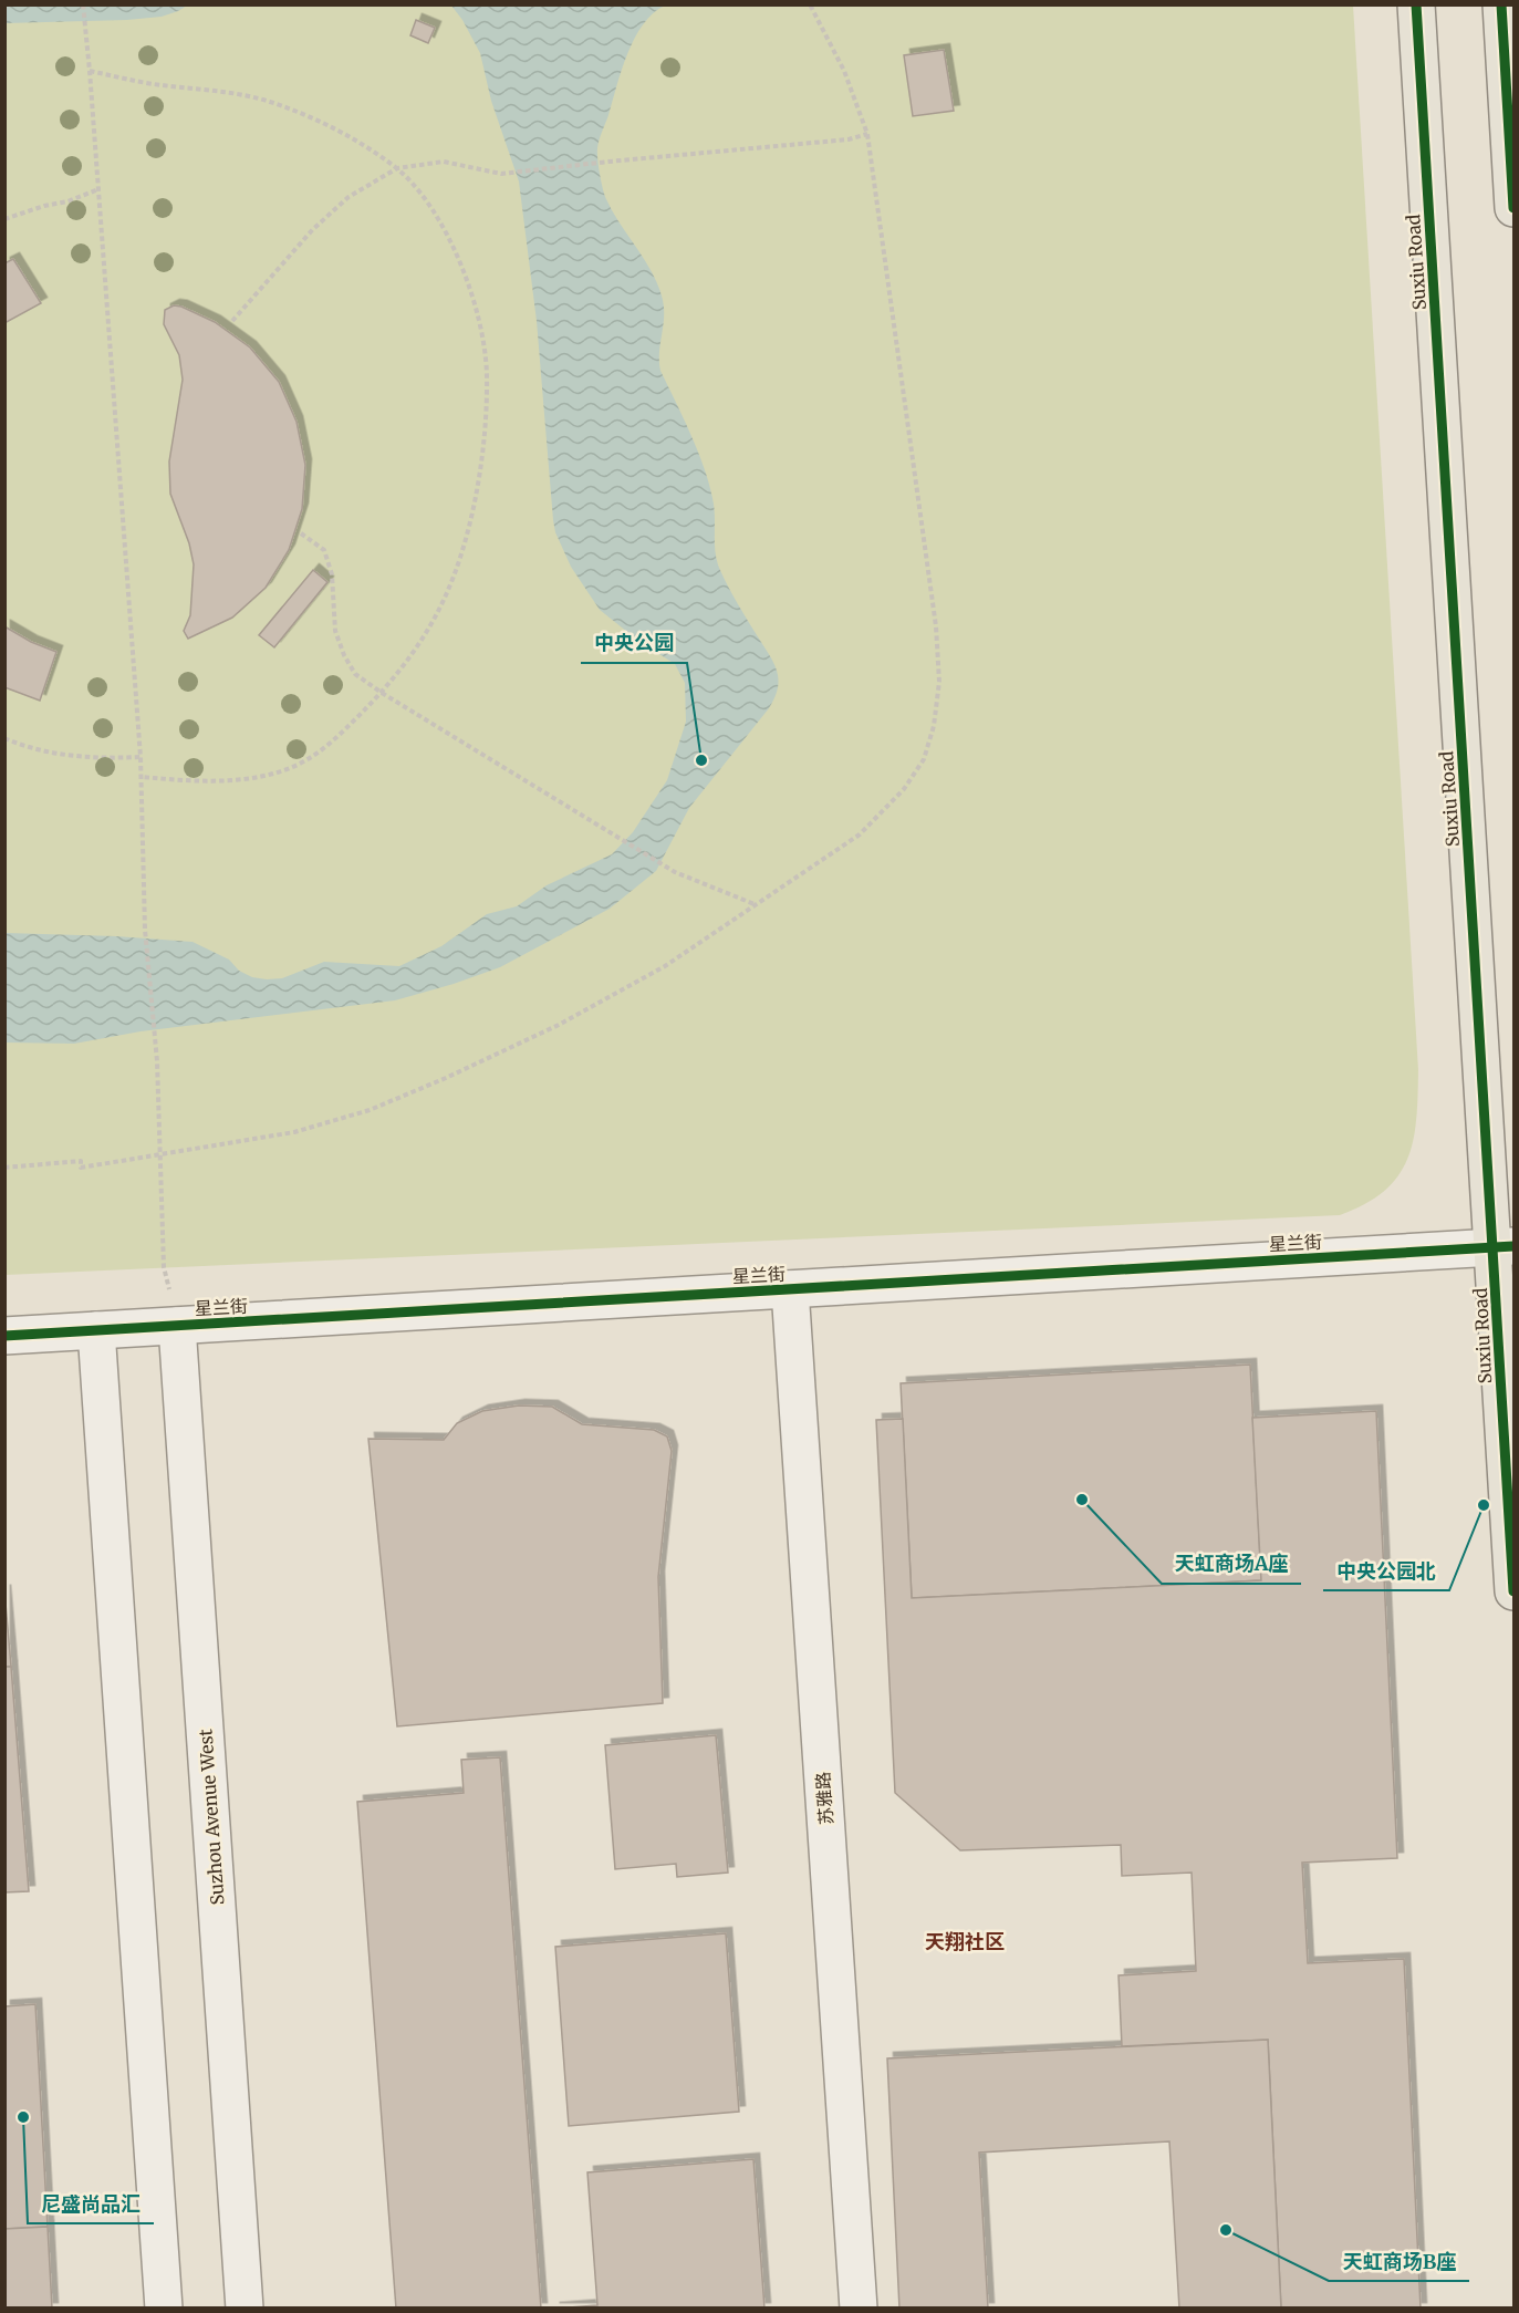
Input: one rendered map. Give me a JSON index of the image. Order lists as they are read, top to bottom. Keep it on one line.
{"streets":{"main road":["Suxiu Road"],"street":["星兰街","苏雅路","Suzhou Avenue West"]},"crossings":[["Suxiu Road","星兰街"],["星兰街","苏雅路"],["星兰街","Suzhou Avenue West"]],"districts":["天翔社区"],"places":["中央公园","天虹商场A座","中央公园北","尼盛尚品汇","天虹商场B座"]}
